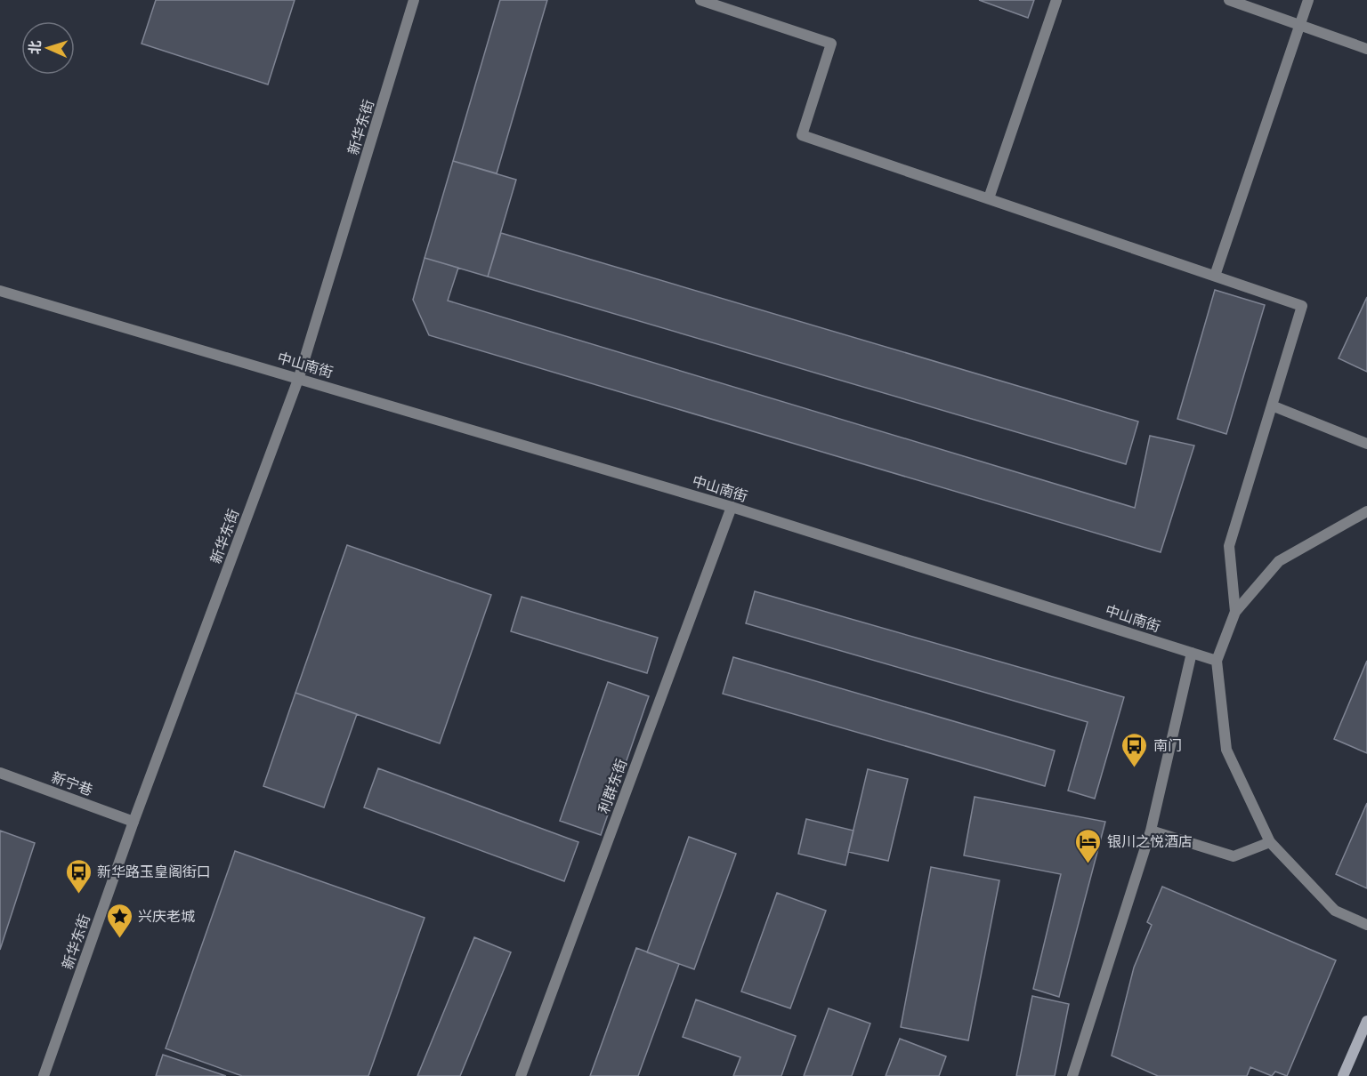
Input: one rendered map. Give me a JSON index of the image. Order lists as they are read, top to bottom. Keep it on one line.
{"streets":{"street":["新华东街","中山南街","新宁巷","利群东街"]},"crossings":[["新华东街","中山南街"],["新华东街","新宁巷"],["中山南街","利群东街"]],"places":{"bus stop":["南门","新华路玉皇阁街口"],"hotel":["银川之悦酒店"],"place":["兴庆老城"]},"north":"left"}
